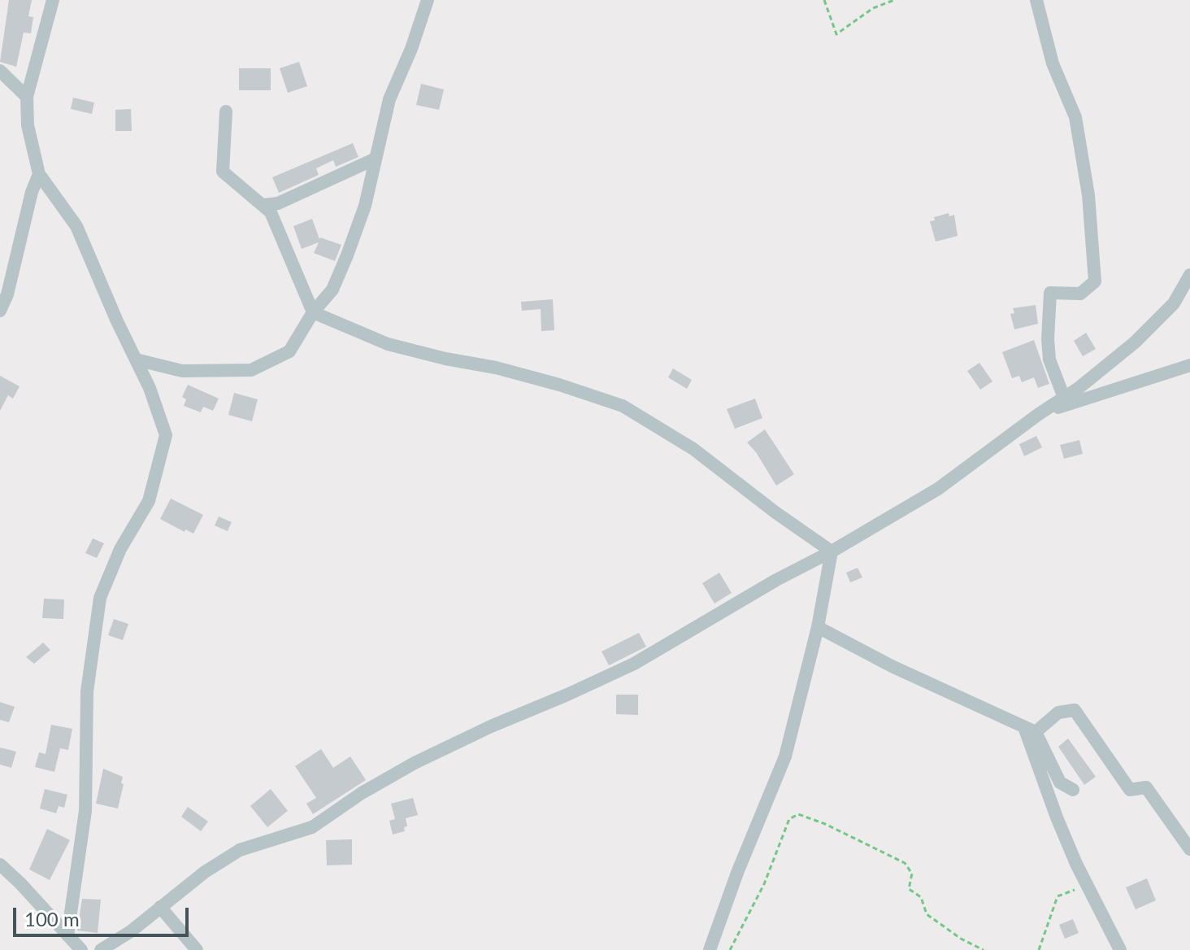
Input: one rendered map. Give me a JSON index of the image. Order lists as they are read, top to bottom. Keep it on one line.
{"scale_bar":"100 m"}
